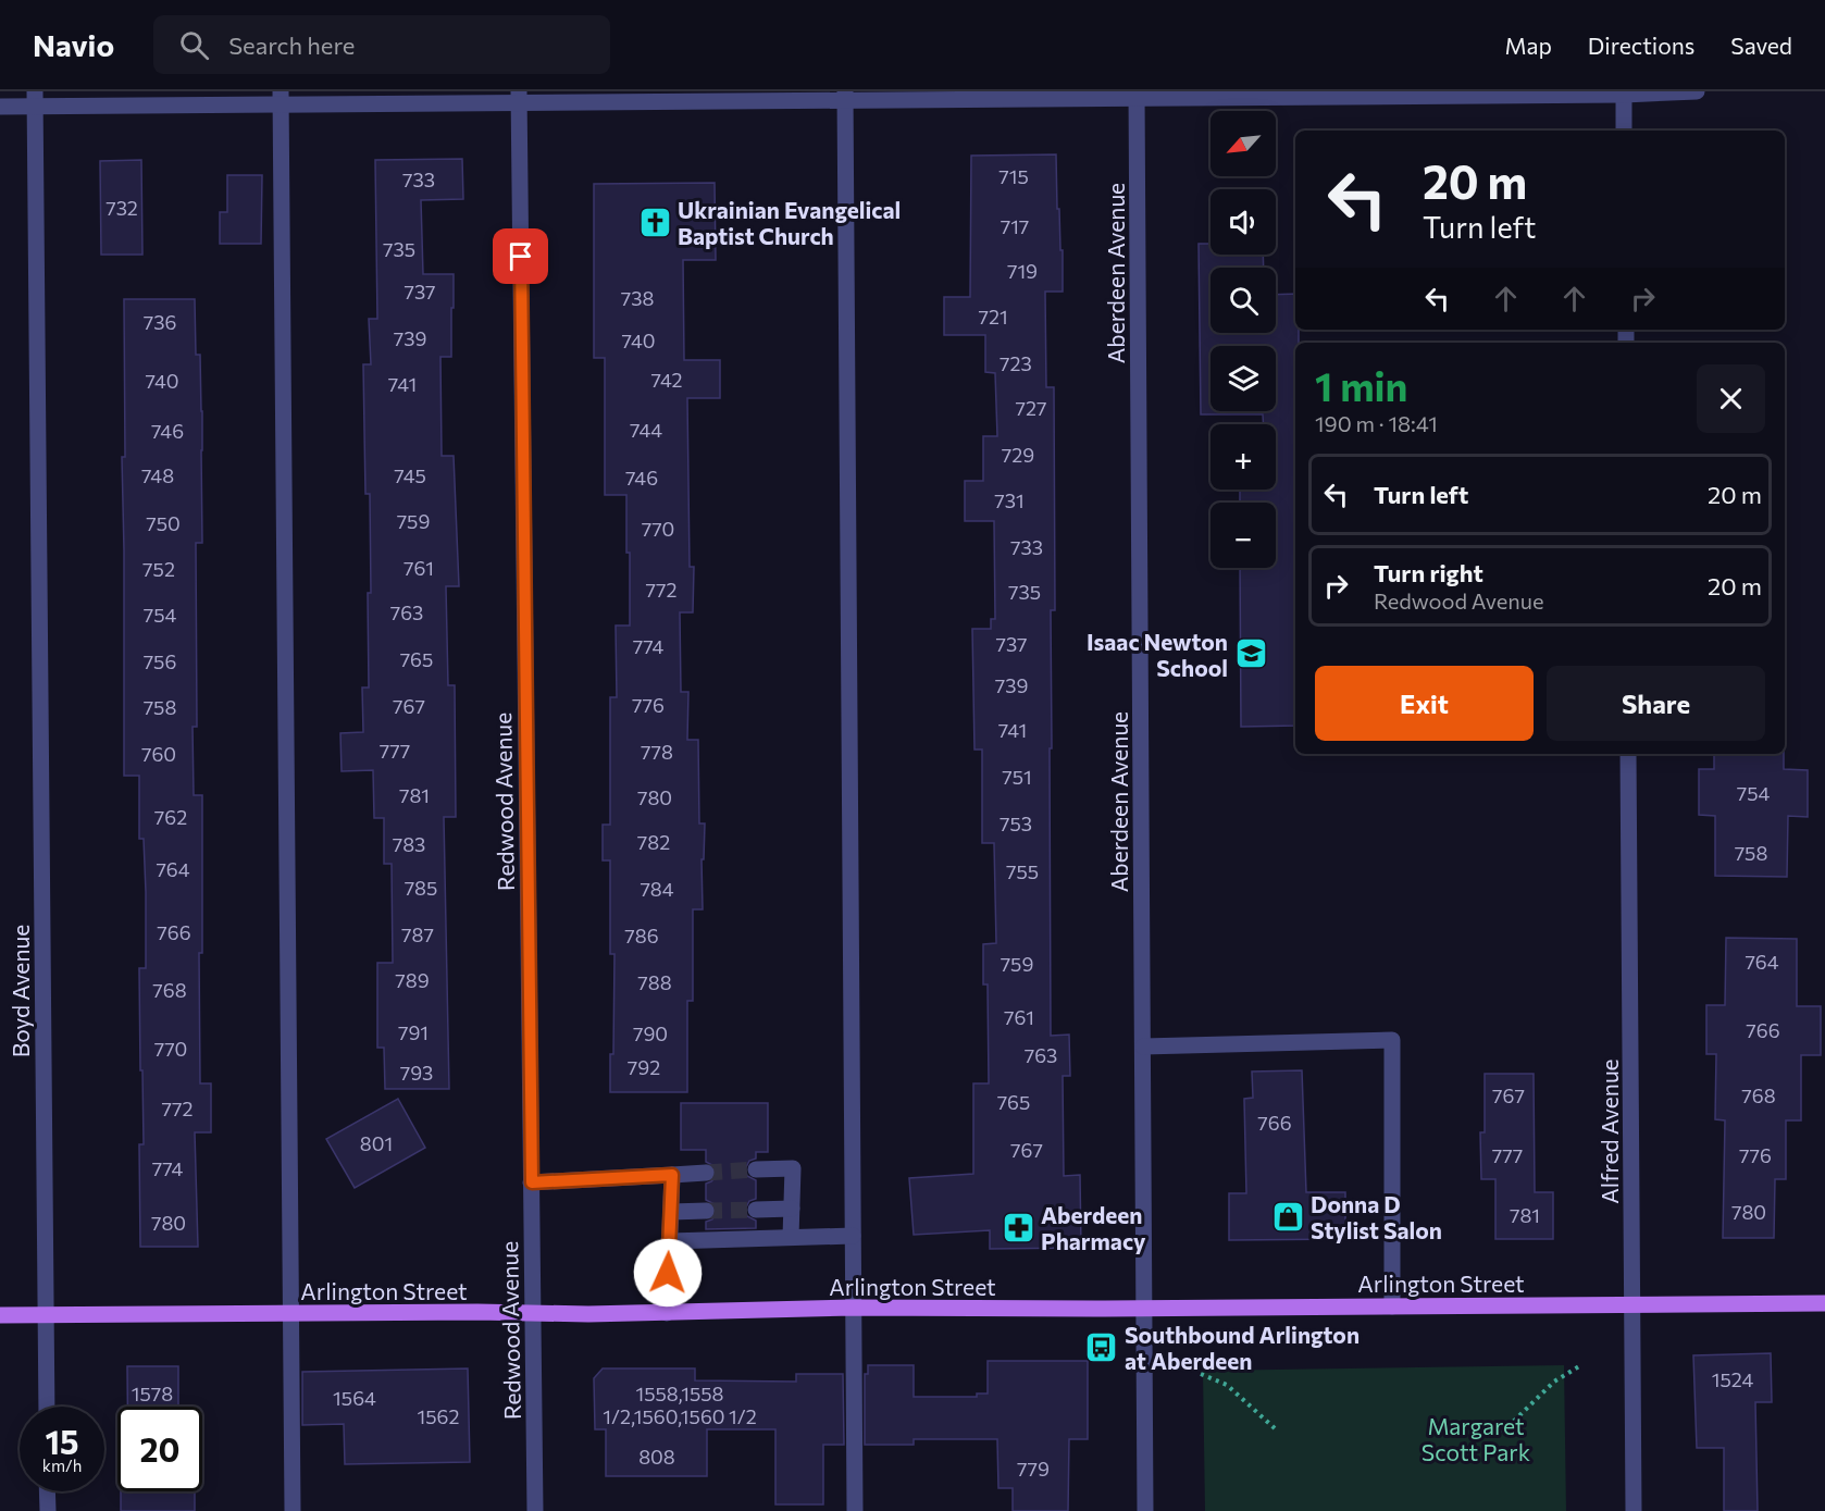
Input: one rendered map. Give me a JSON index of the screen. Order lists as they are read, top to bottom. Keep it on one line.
{"streets":{"main road":["Arlington Street"],"street":["Aberdeen Avenue","Redwood Avenue","Boyd Avenue","Alfred Avenue"]},"crossings":[["Aberdeen Avenue","Arlington Street"],["Redwood Avenue","Arlington Street"],["Boyd Avenue","Arlington Street"],["Alfred Avenue","Arlington Street"]],"parks":["Margaret Scott Park"],"places":{"church":["Ukrainian Evangelical Baptist Church"],"school or university":["Isaac Newton School"],"shop":["Donna D Stylist Salon"],"pharmacy":["Aberdeen Pharmacy"],"bus stop":["Southbound Arlington at Aberdeen"]},"house_numbers":["715","733","732","717","735","719","737","738","721","736","739","740","723","742","740","741","727","744","746","729","748","745","746","731","759","750","770","733","761","752","772","735","763","754","737","774","765","756","739","776","767","758","741","777","778","760","751","754","781","780","762","753","782","783","758","764","755","785","784","766","787","786","764","759","789","788","768","761","766","791","790","770","763","792","793","767","768","765","772","766","801","767","777","776","774","780","781","780","1524","1578","1558,1558 1/2,1560,1560 1/2","1564","1562","808","779"],"north":"bottom left","page":{"header":"Navio","search":"Search here","nav":["Map","Directions","Saved"],"map_buttons":["+","−"],"turn":["20 m","Turn left"],"heading":["1 min","190 m · 18:41"],"list":[{"name":"Turn left","value":"20 m"},{"name":"Turn right","note":"Redwood Avenue","value":"20 m"}],"buttons":["Exit","Share"],"speed":"15 km/h","limit":"20"}}
